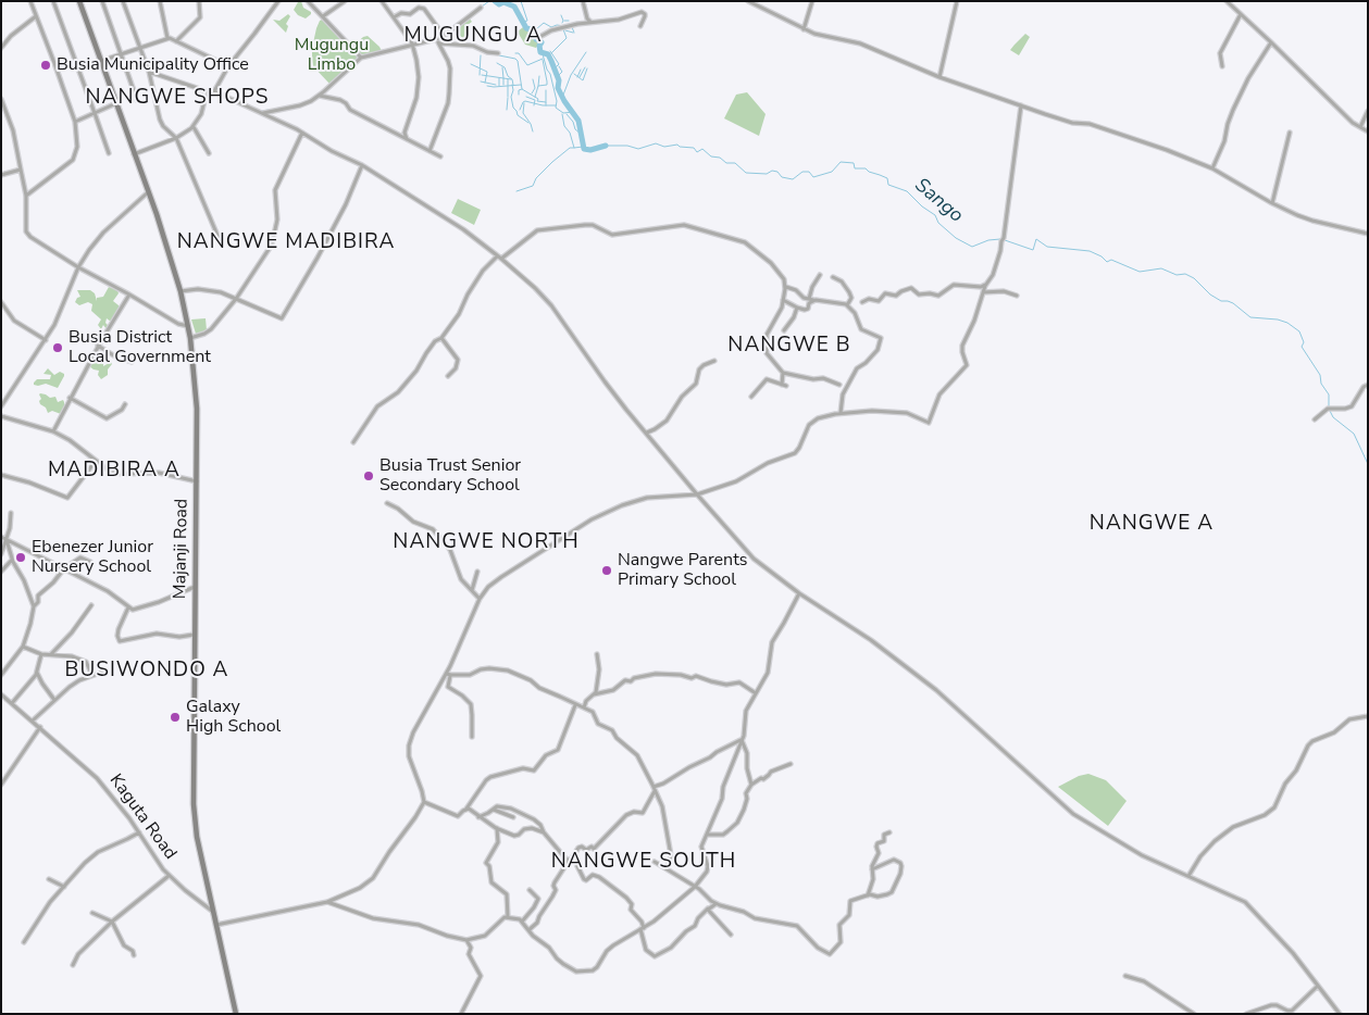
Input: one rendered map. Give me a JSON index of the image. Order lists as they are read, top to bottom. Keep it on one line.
{"streets":{"main road":["Majanji Road"],"street":["Kaguta Road"]},"crossings":[["Majanji Road","Kaguta Road"]],"districts":["MUGUNGU A","NANGWE SHOPS","NANGWE MADIBIRA","NANGWE B","MADIBIRA A","NANGWE A","NANGWE NORTH","BUSIWONDO A","NANGWE SOUTH"],"water":["Sango"],"parks":["Mugungu Limbo"],"places":["Busia Municipality Office","Busia District Local Government","Busia Trust Senior Secondary School","Ebenezer Junior Nursery School","Nangwe Parents Primary School","Galaxy High School"]}
